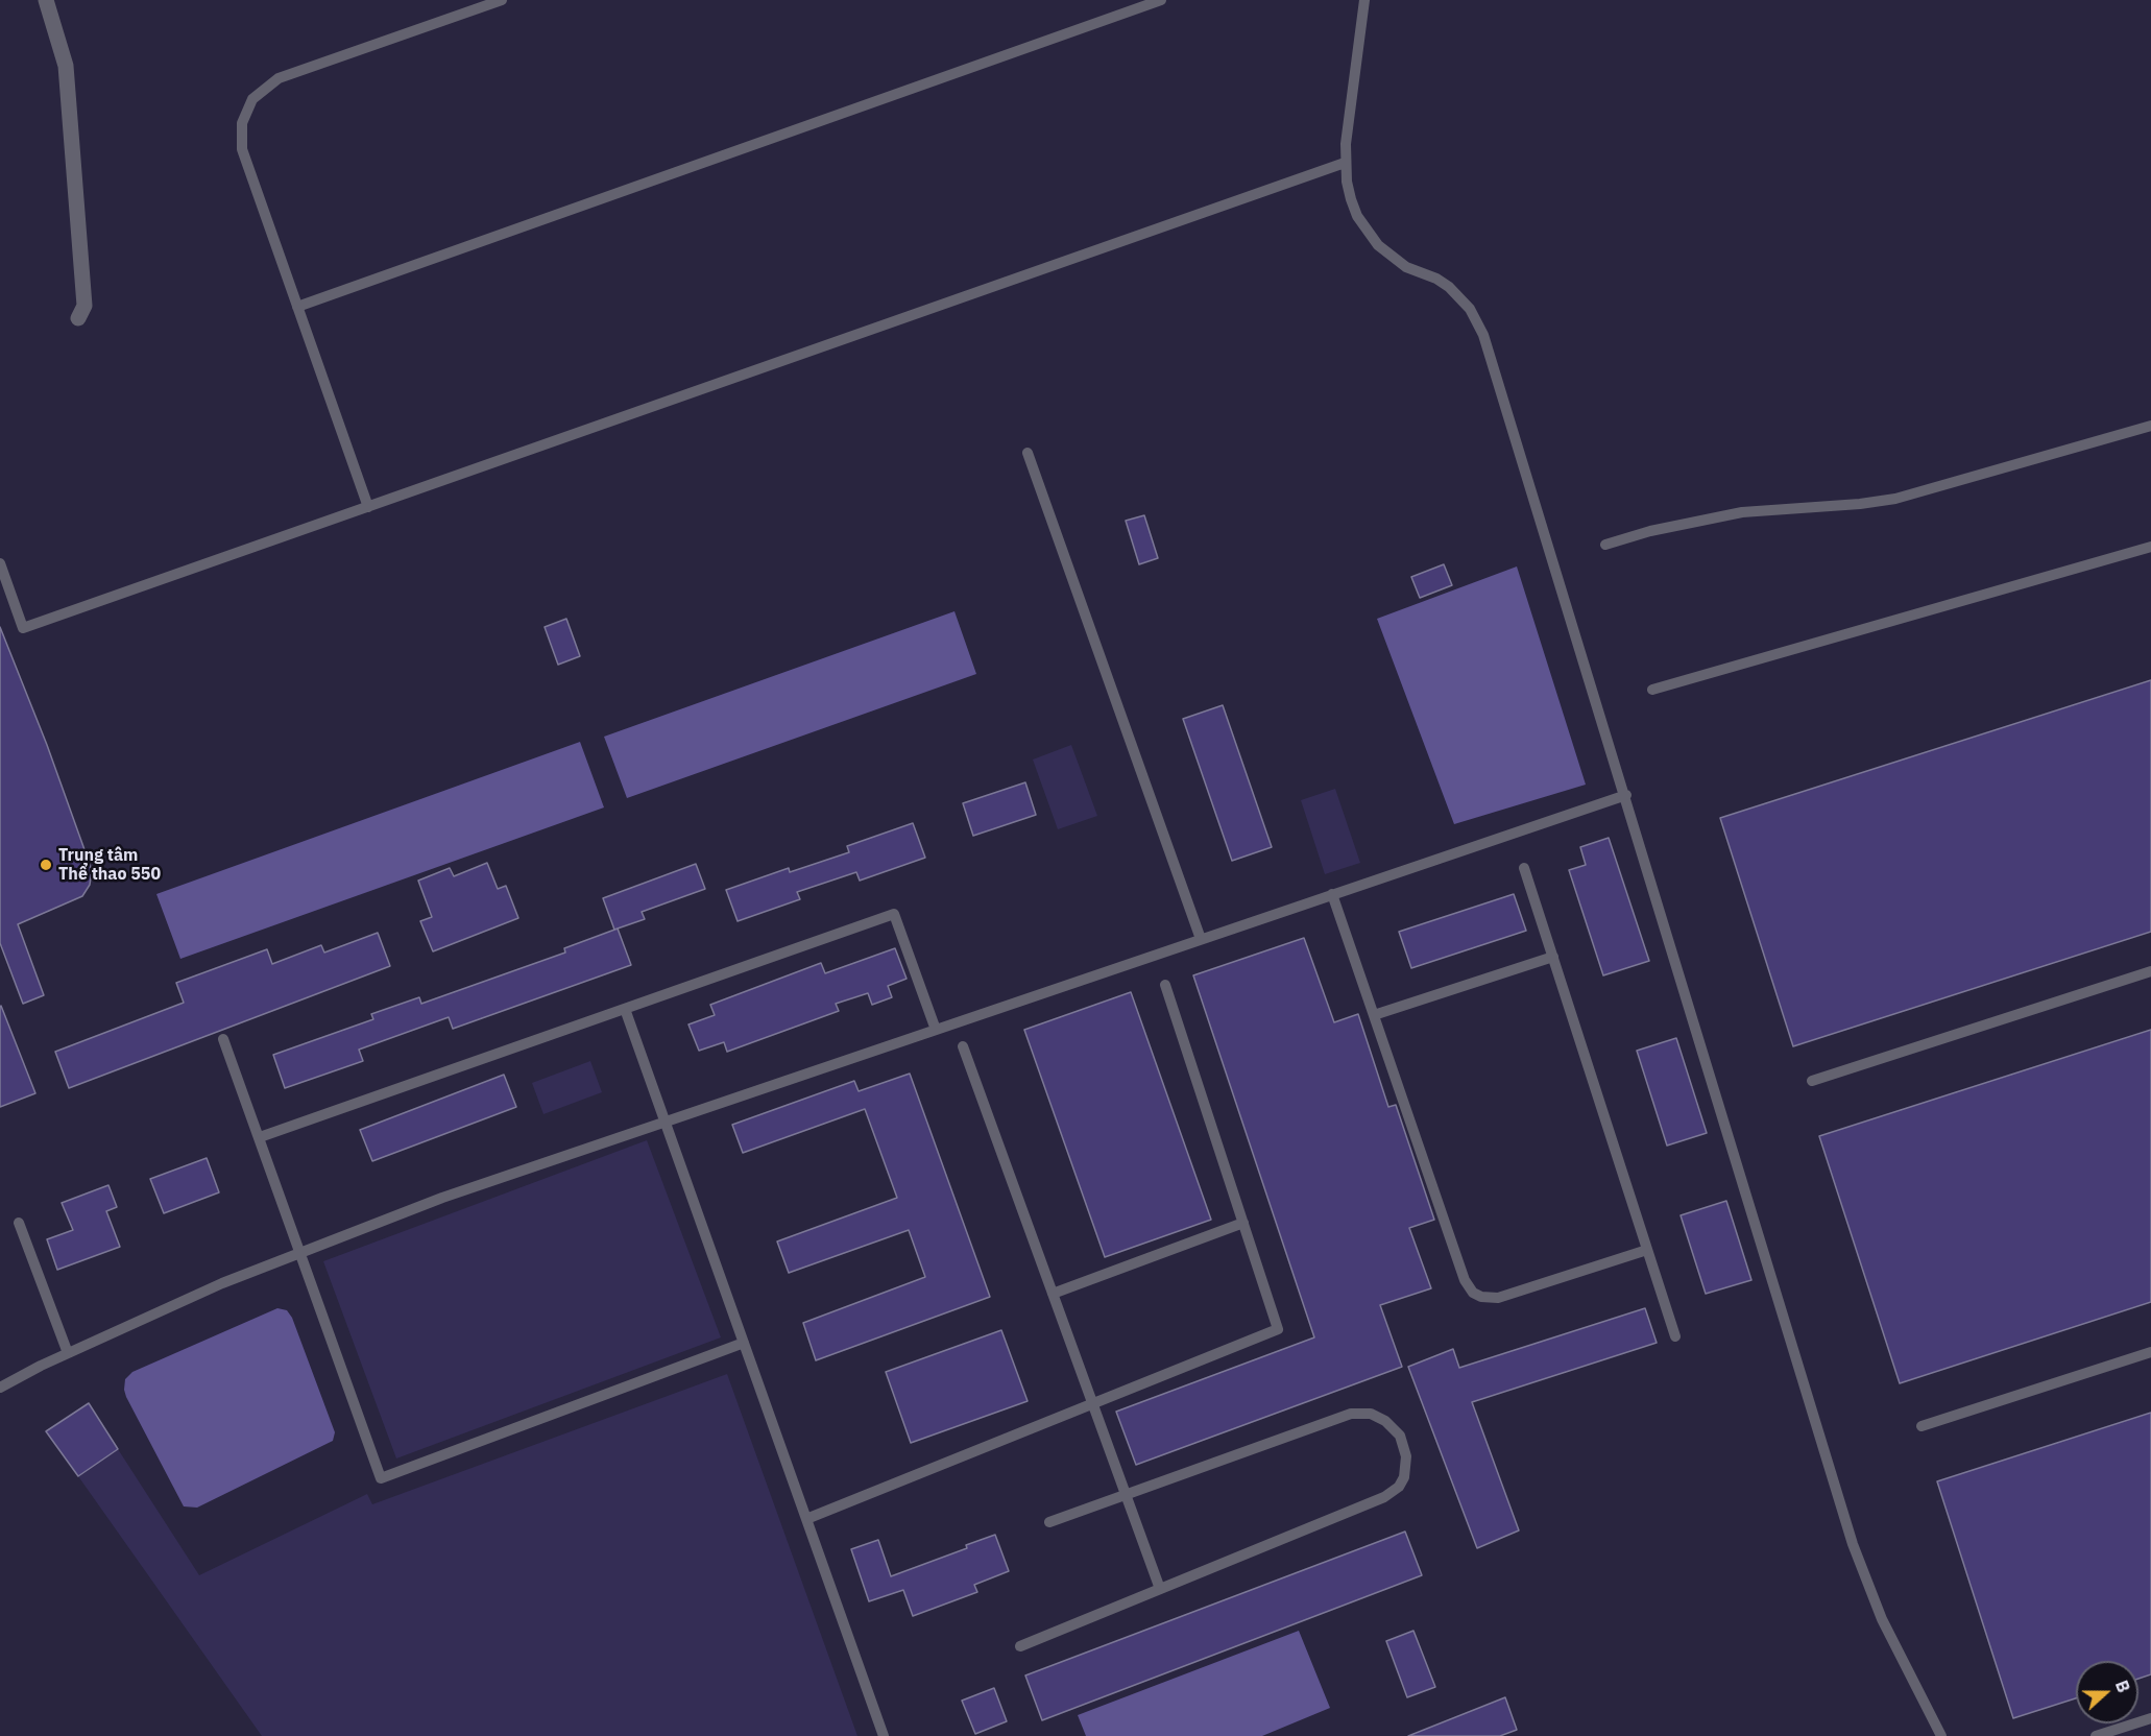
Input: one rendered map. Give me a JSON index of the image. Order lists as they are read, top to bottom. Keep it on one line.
{"places":["Trung tâm Thể thao 550"],"north":"right"}
